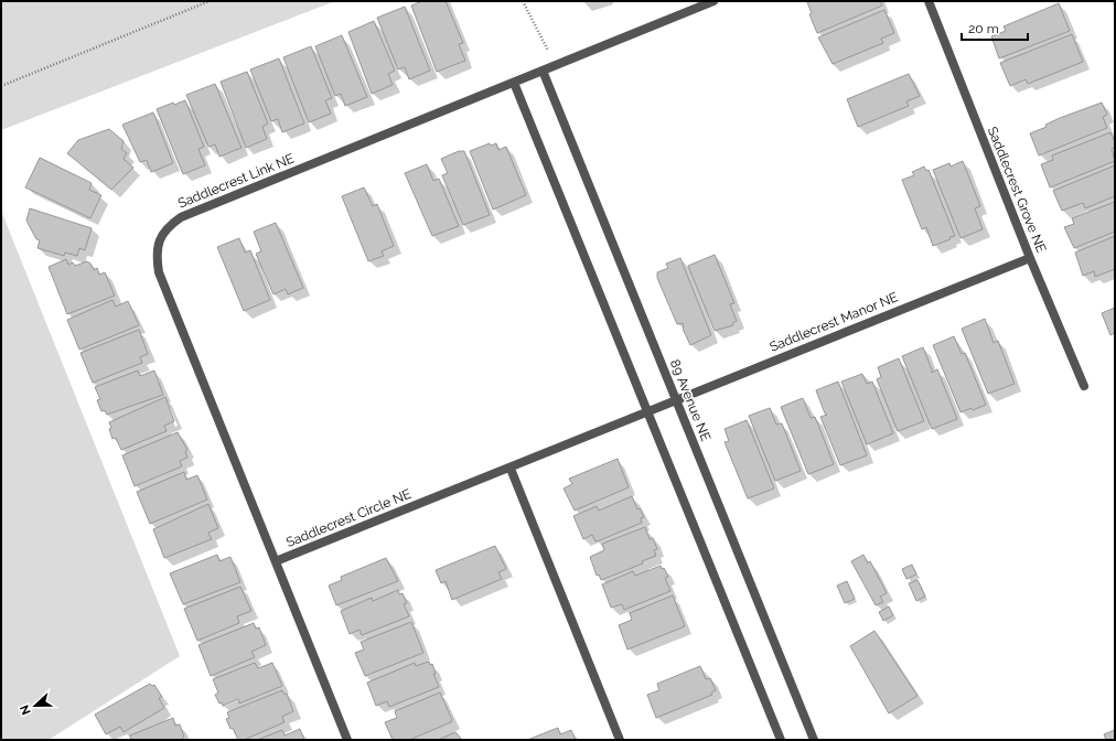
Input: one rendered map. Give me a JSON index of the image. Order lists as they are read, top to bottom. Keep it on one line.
{"streets":{"street":["Saddlecrest Link NE","Saddlecrest Grove NE","Saddlecrest Manor NE","89 Avenue NE","Saddlecrest Circle NE"]},"crossings":[["Saddlecrest Link NE","89 Avenue NE"],["Saddlecrest Link NE","Saddlecrest Circle NE"],["Saddlecrest Grove NE","Saddlecrest Manor NE"],["Saddlecrest Manor NE","89 Avenue NE"],["Saddlecrest Manor NE","Saddlecrest Circle NE"]],"scale_bar":"20 m","north":"left"}
